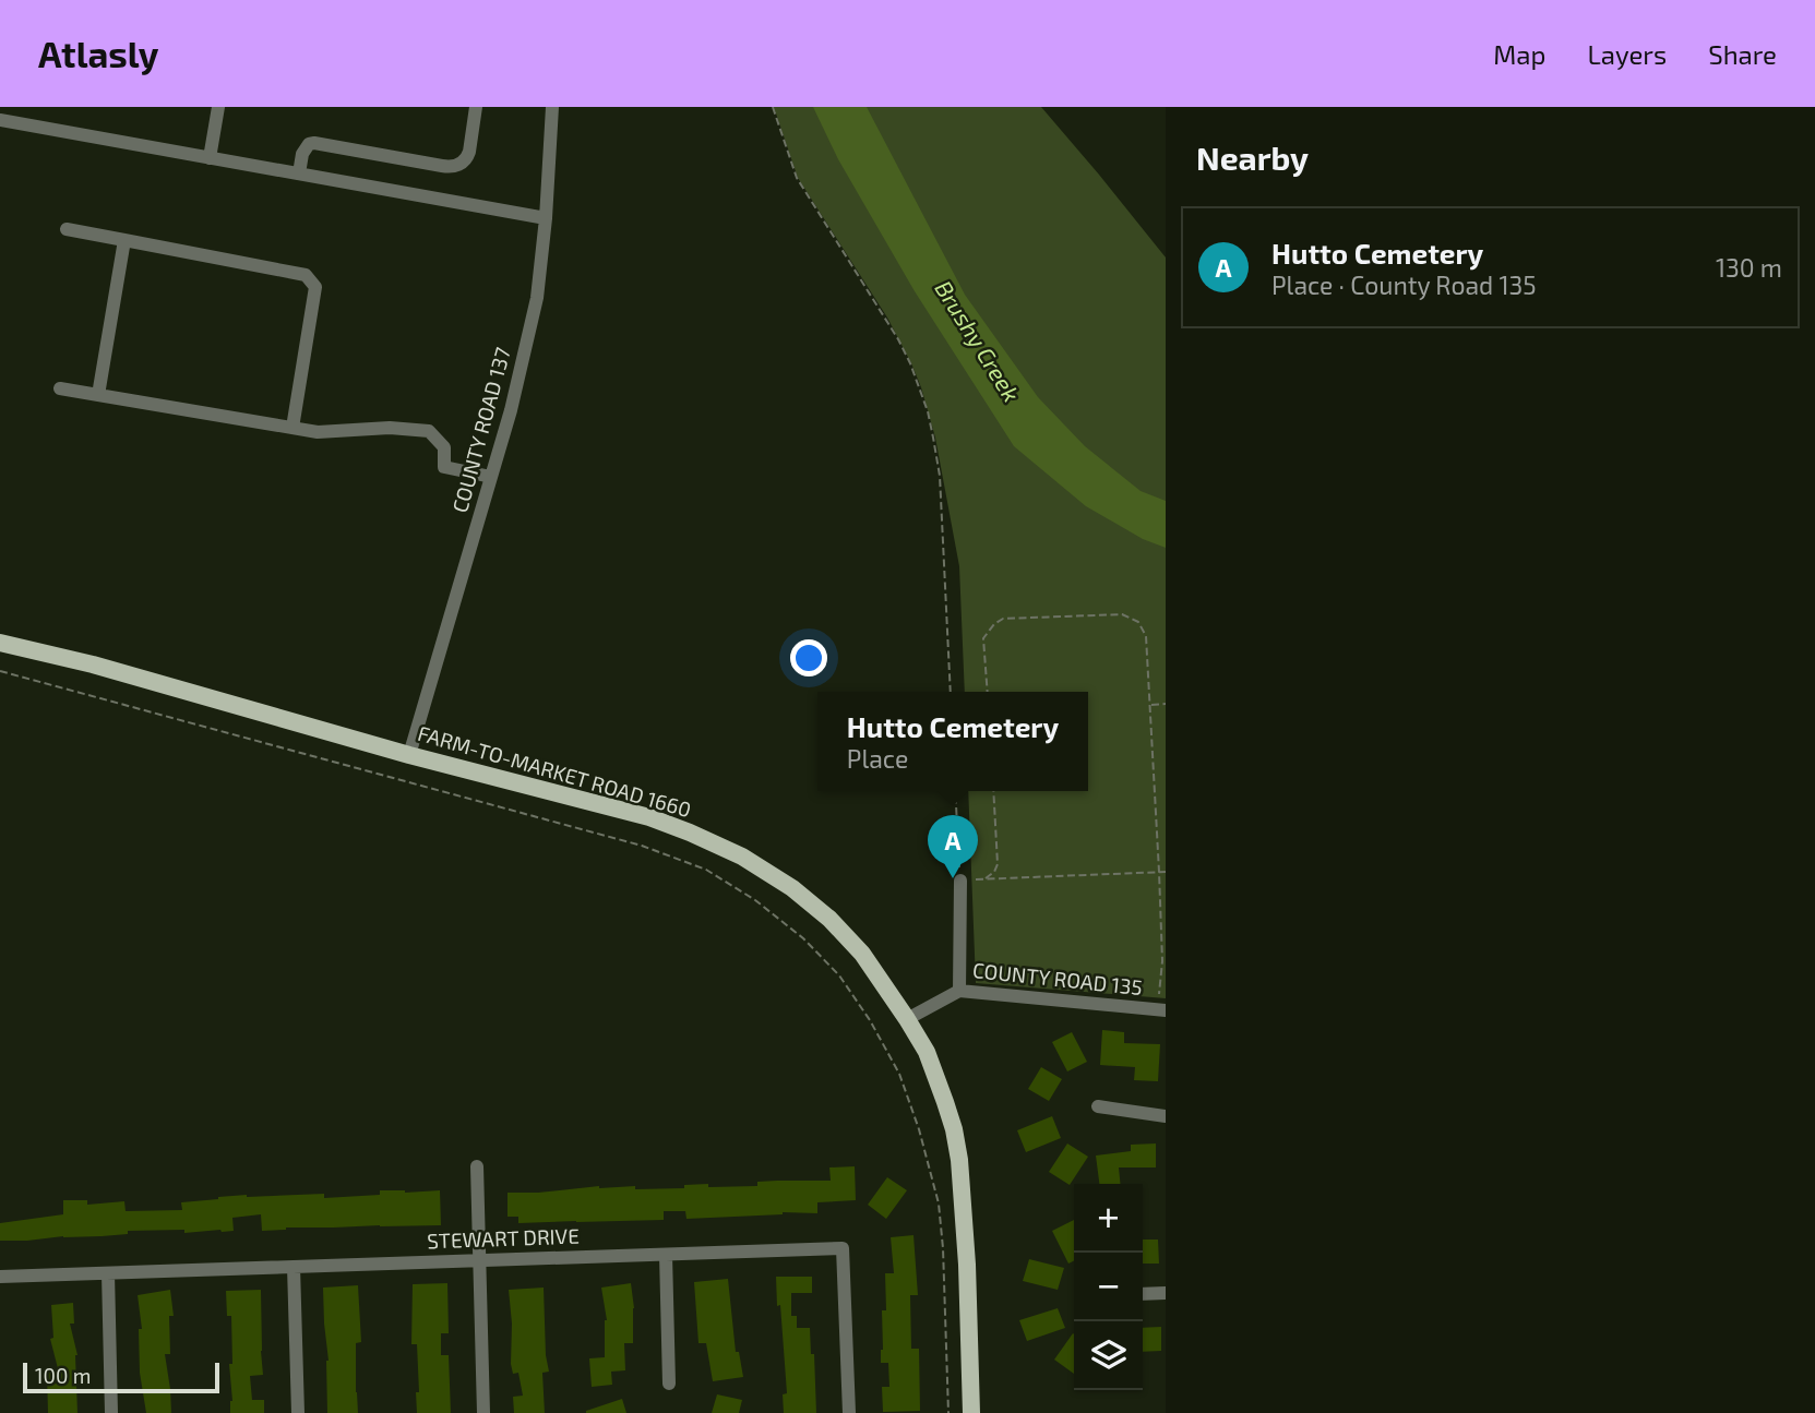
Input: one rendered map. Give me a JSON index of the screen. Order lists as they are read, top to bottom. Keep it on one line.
{"streets":{"main road":["FARM-TO-MARKET ROAD 1660"],"street":["COUNTY ROAD 137","COUNTY ROAD 135","STEWART DRIVE"]},"crossings":[["COUNTY ROAD 137","FARM-TO-MARKET ROAD 1660"],["FARM-TO-MARKET ROAD 1660","COUNTY ROAD 135"]],"water":["Brushy Creek"],"scale_bar":"100 m","page":{"header":"Atlasly","nav":["Map","Layers","Share"],"heading":"Nearby","list":[{"mark":"A","name":"Hutto Cemetery","note":"Place · County Road 135","value":"130 m"}],"popup":["Hutto Cemetery","Place"],"pins":"A","map_buttons":["+","−"],"scale":"100 m"}}
